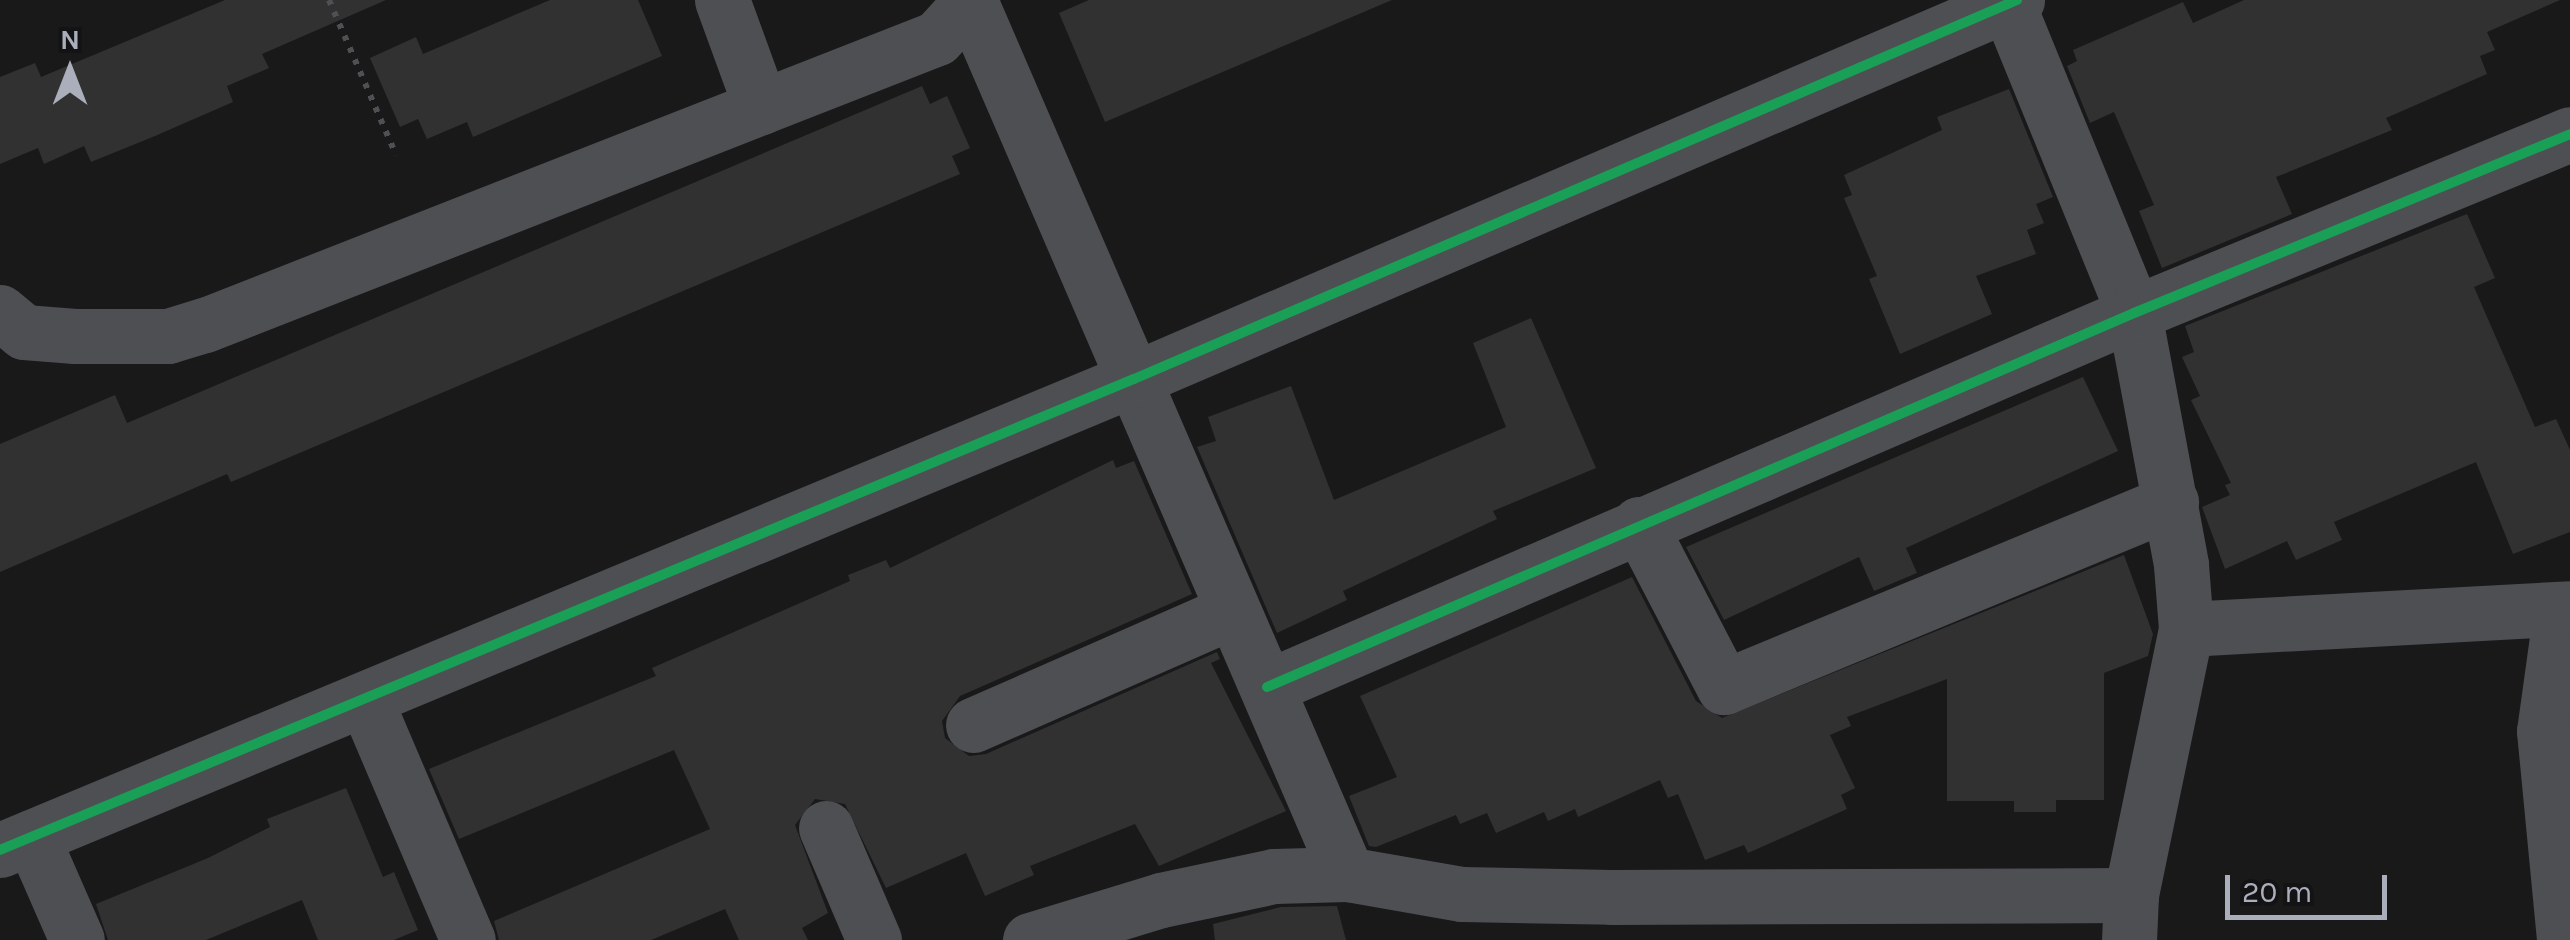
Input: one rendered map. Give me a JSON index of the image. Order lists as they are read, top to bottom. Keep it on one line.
{"scale_bar":"20 m","north":"top"}
